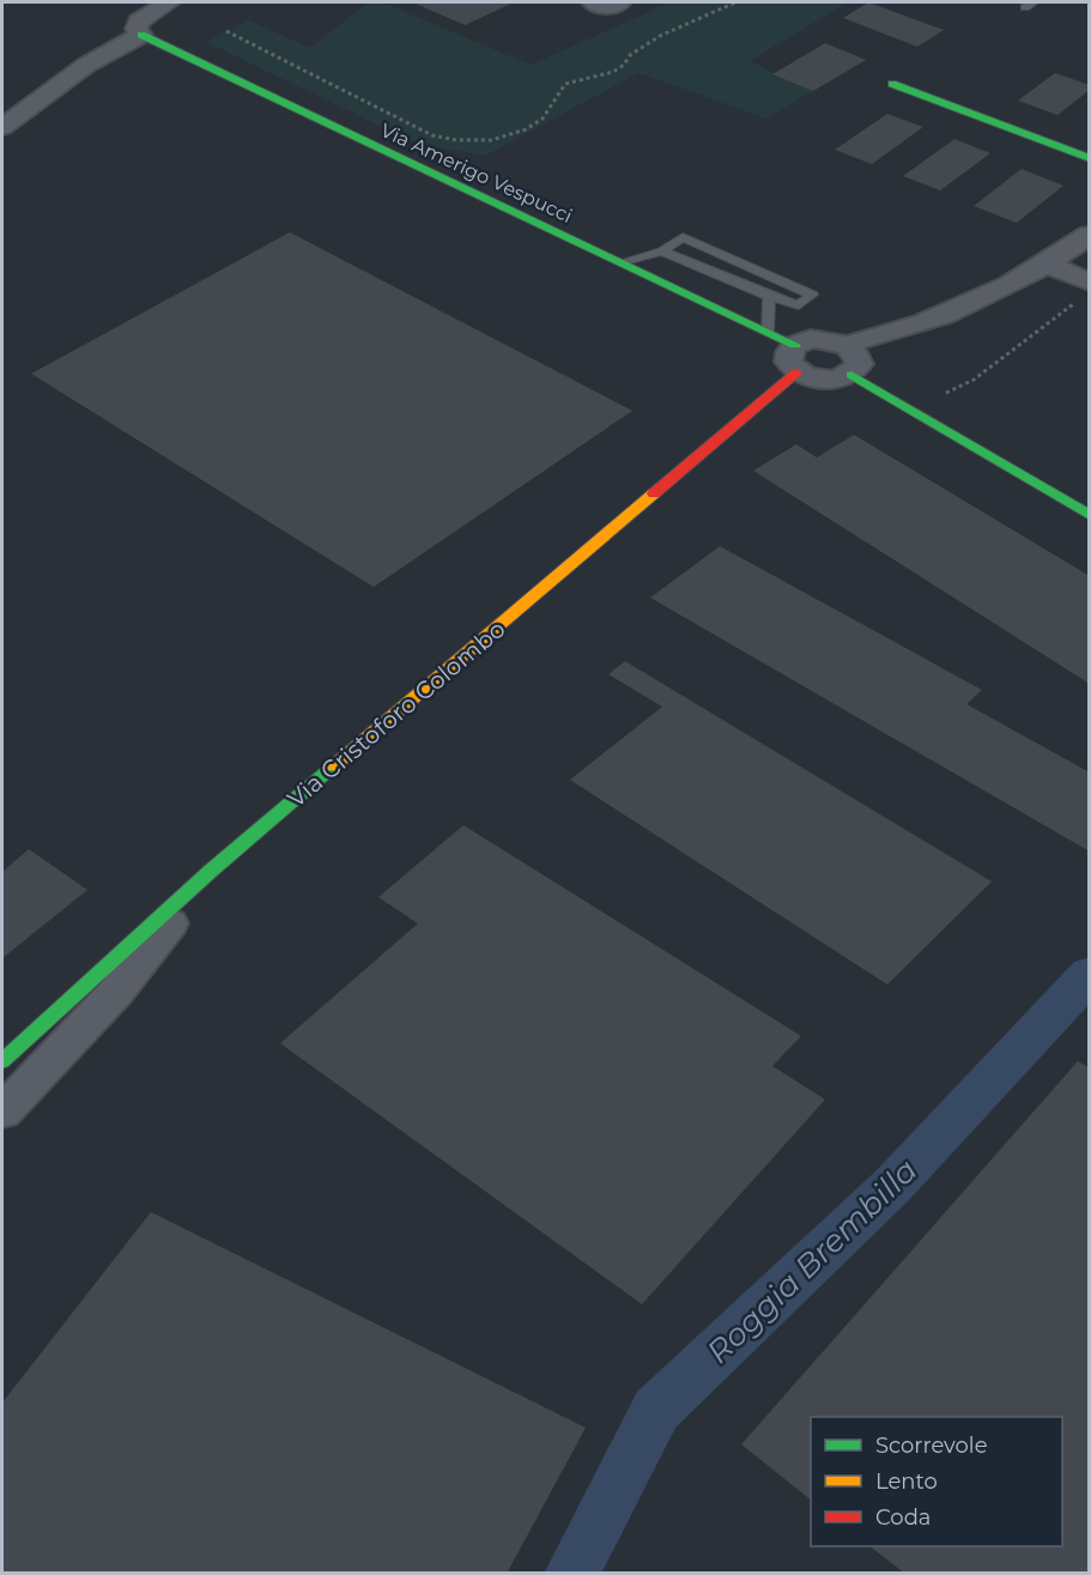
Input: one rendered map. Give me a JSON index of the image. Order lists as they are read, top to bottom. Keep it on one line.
{"streets":{"street":["Via Amerigo Vespucci","Via Cristoforo Colombo"]},"crossings":[["Via Amerigo Vespucci","Via Cristoforo Colombo"]],"water":["Roggia Brembilla"],"legend":["Scorrevole","Lento","Coda"]}
